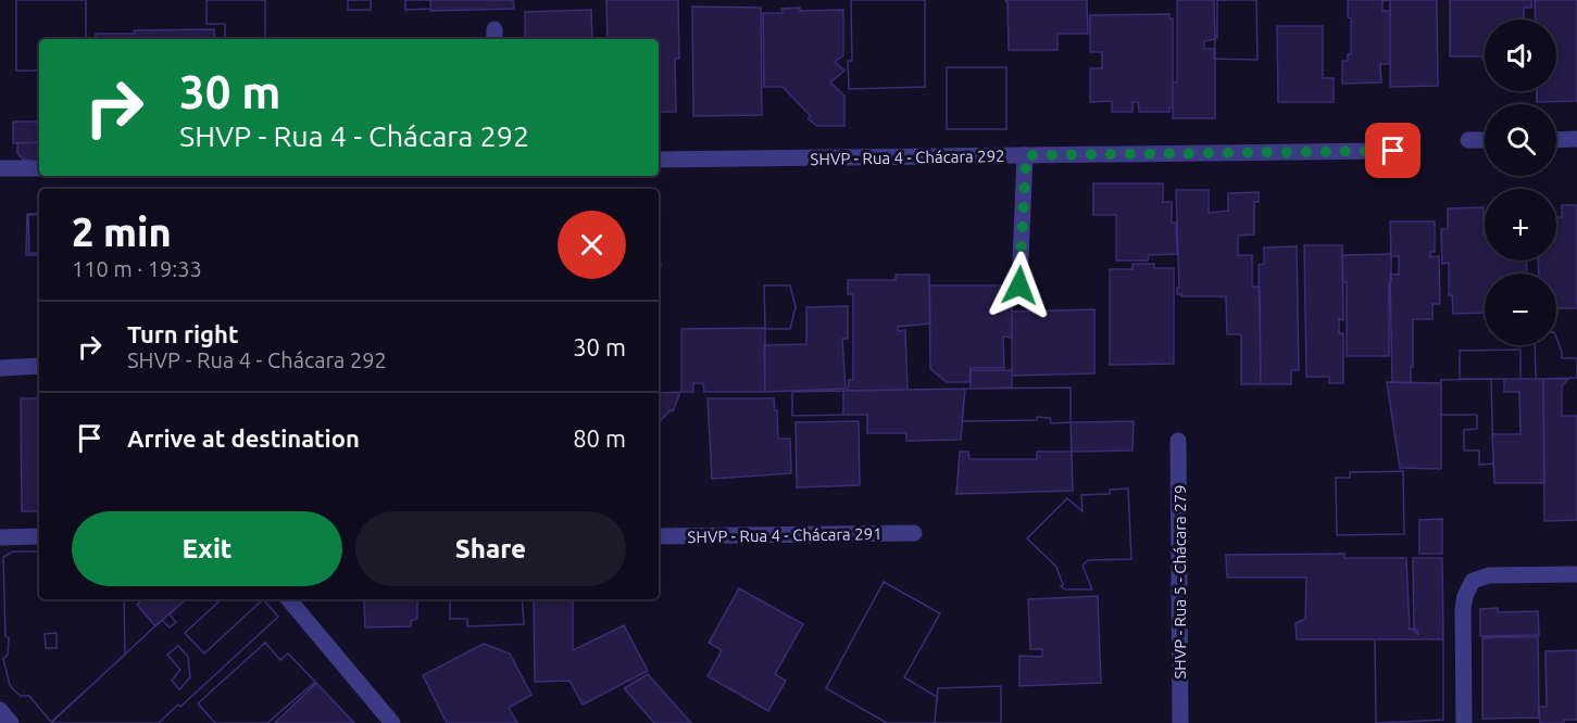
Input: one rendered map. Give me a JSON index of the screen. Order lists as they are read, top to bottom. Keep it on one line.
{"streets":{"street":["SHVP - Rua 4 - Chácara 292","SHVP - Rua 4 - Chácara 291","SHVP - Rua 5 - Chácara 279"]},"page":{"map_buttons":["+","−"],"turn":["30 m","SHVP - Rua 4 - Chácara 292"],"heading":["2 min","110 m · 19:33"],"list":[{"name":"Turn right","note":"SHVP - Rua 4 - Chácara 292","value":"30 m"},{"name":"Arrive at destination","value":"80 m"}],"buttons":["Exit","Share"]}}
